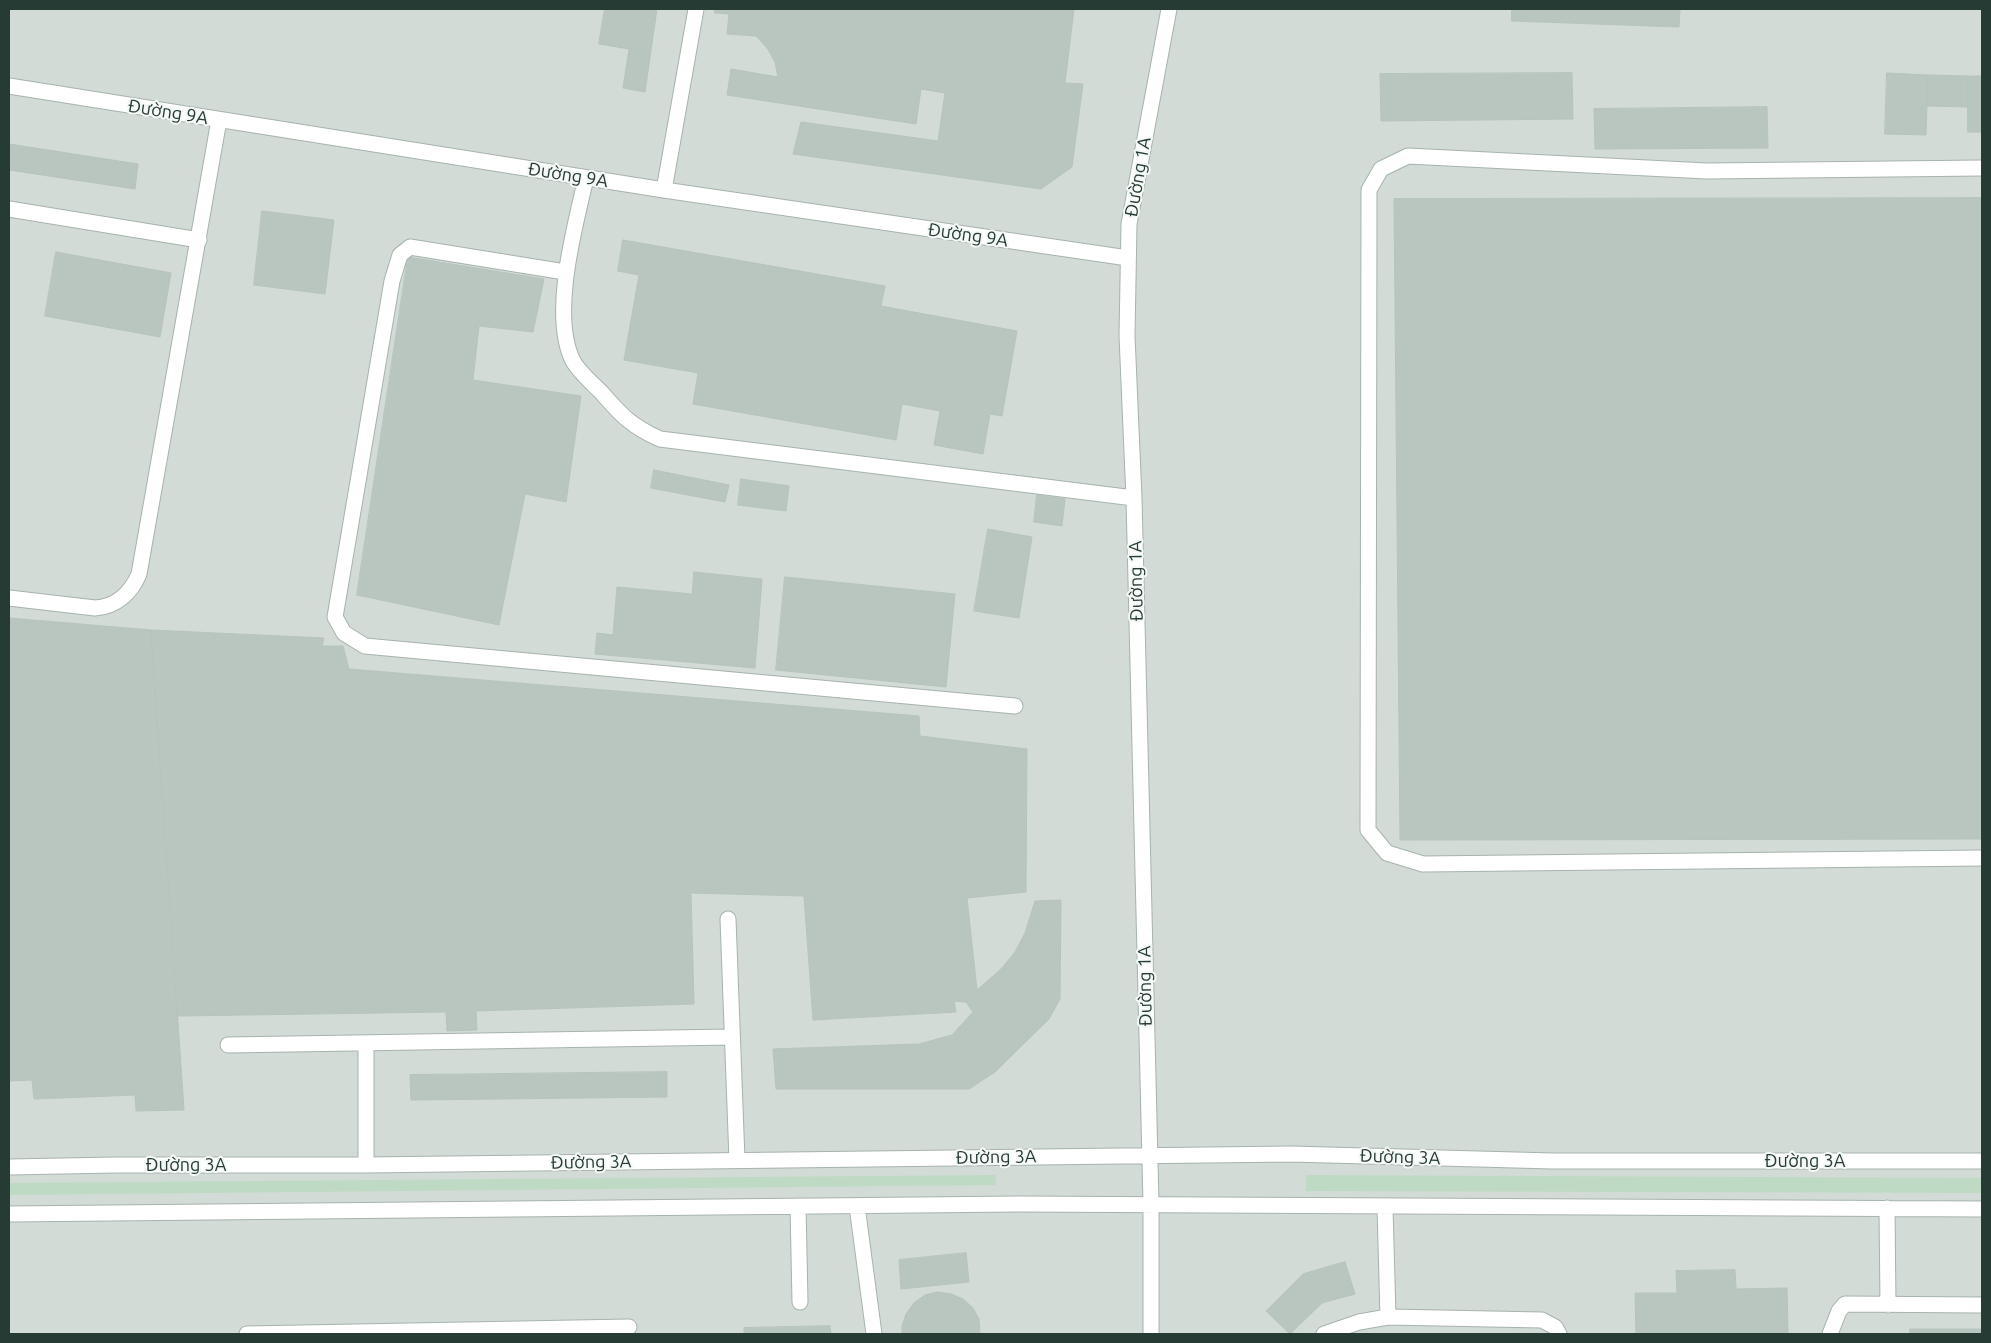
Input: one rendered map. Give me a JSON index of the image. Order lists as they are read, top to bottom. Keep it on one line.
{"streets":{"street":["Đường 9A","Đường 1A","Đường 3A"]},"crossings":[["Đường 9A","Đường 1A"],["Đường 1A","Đường 3A"]]}
